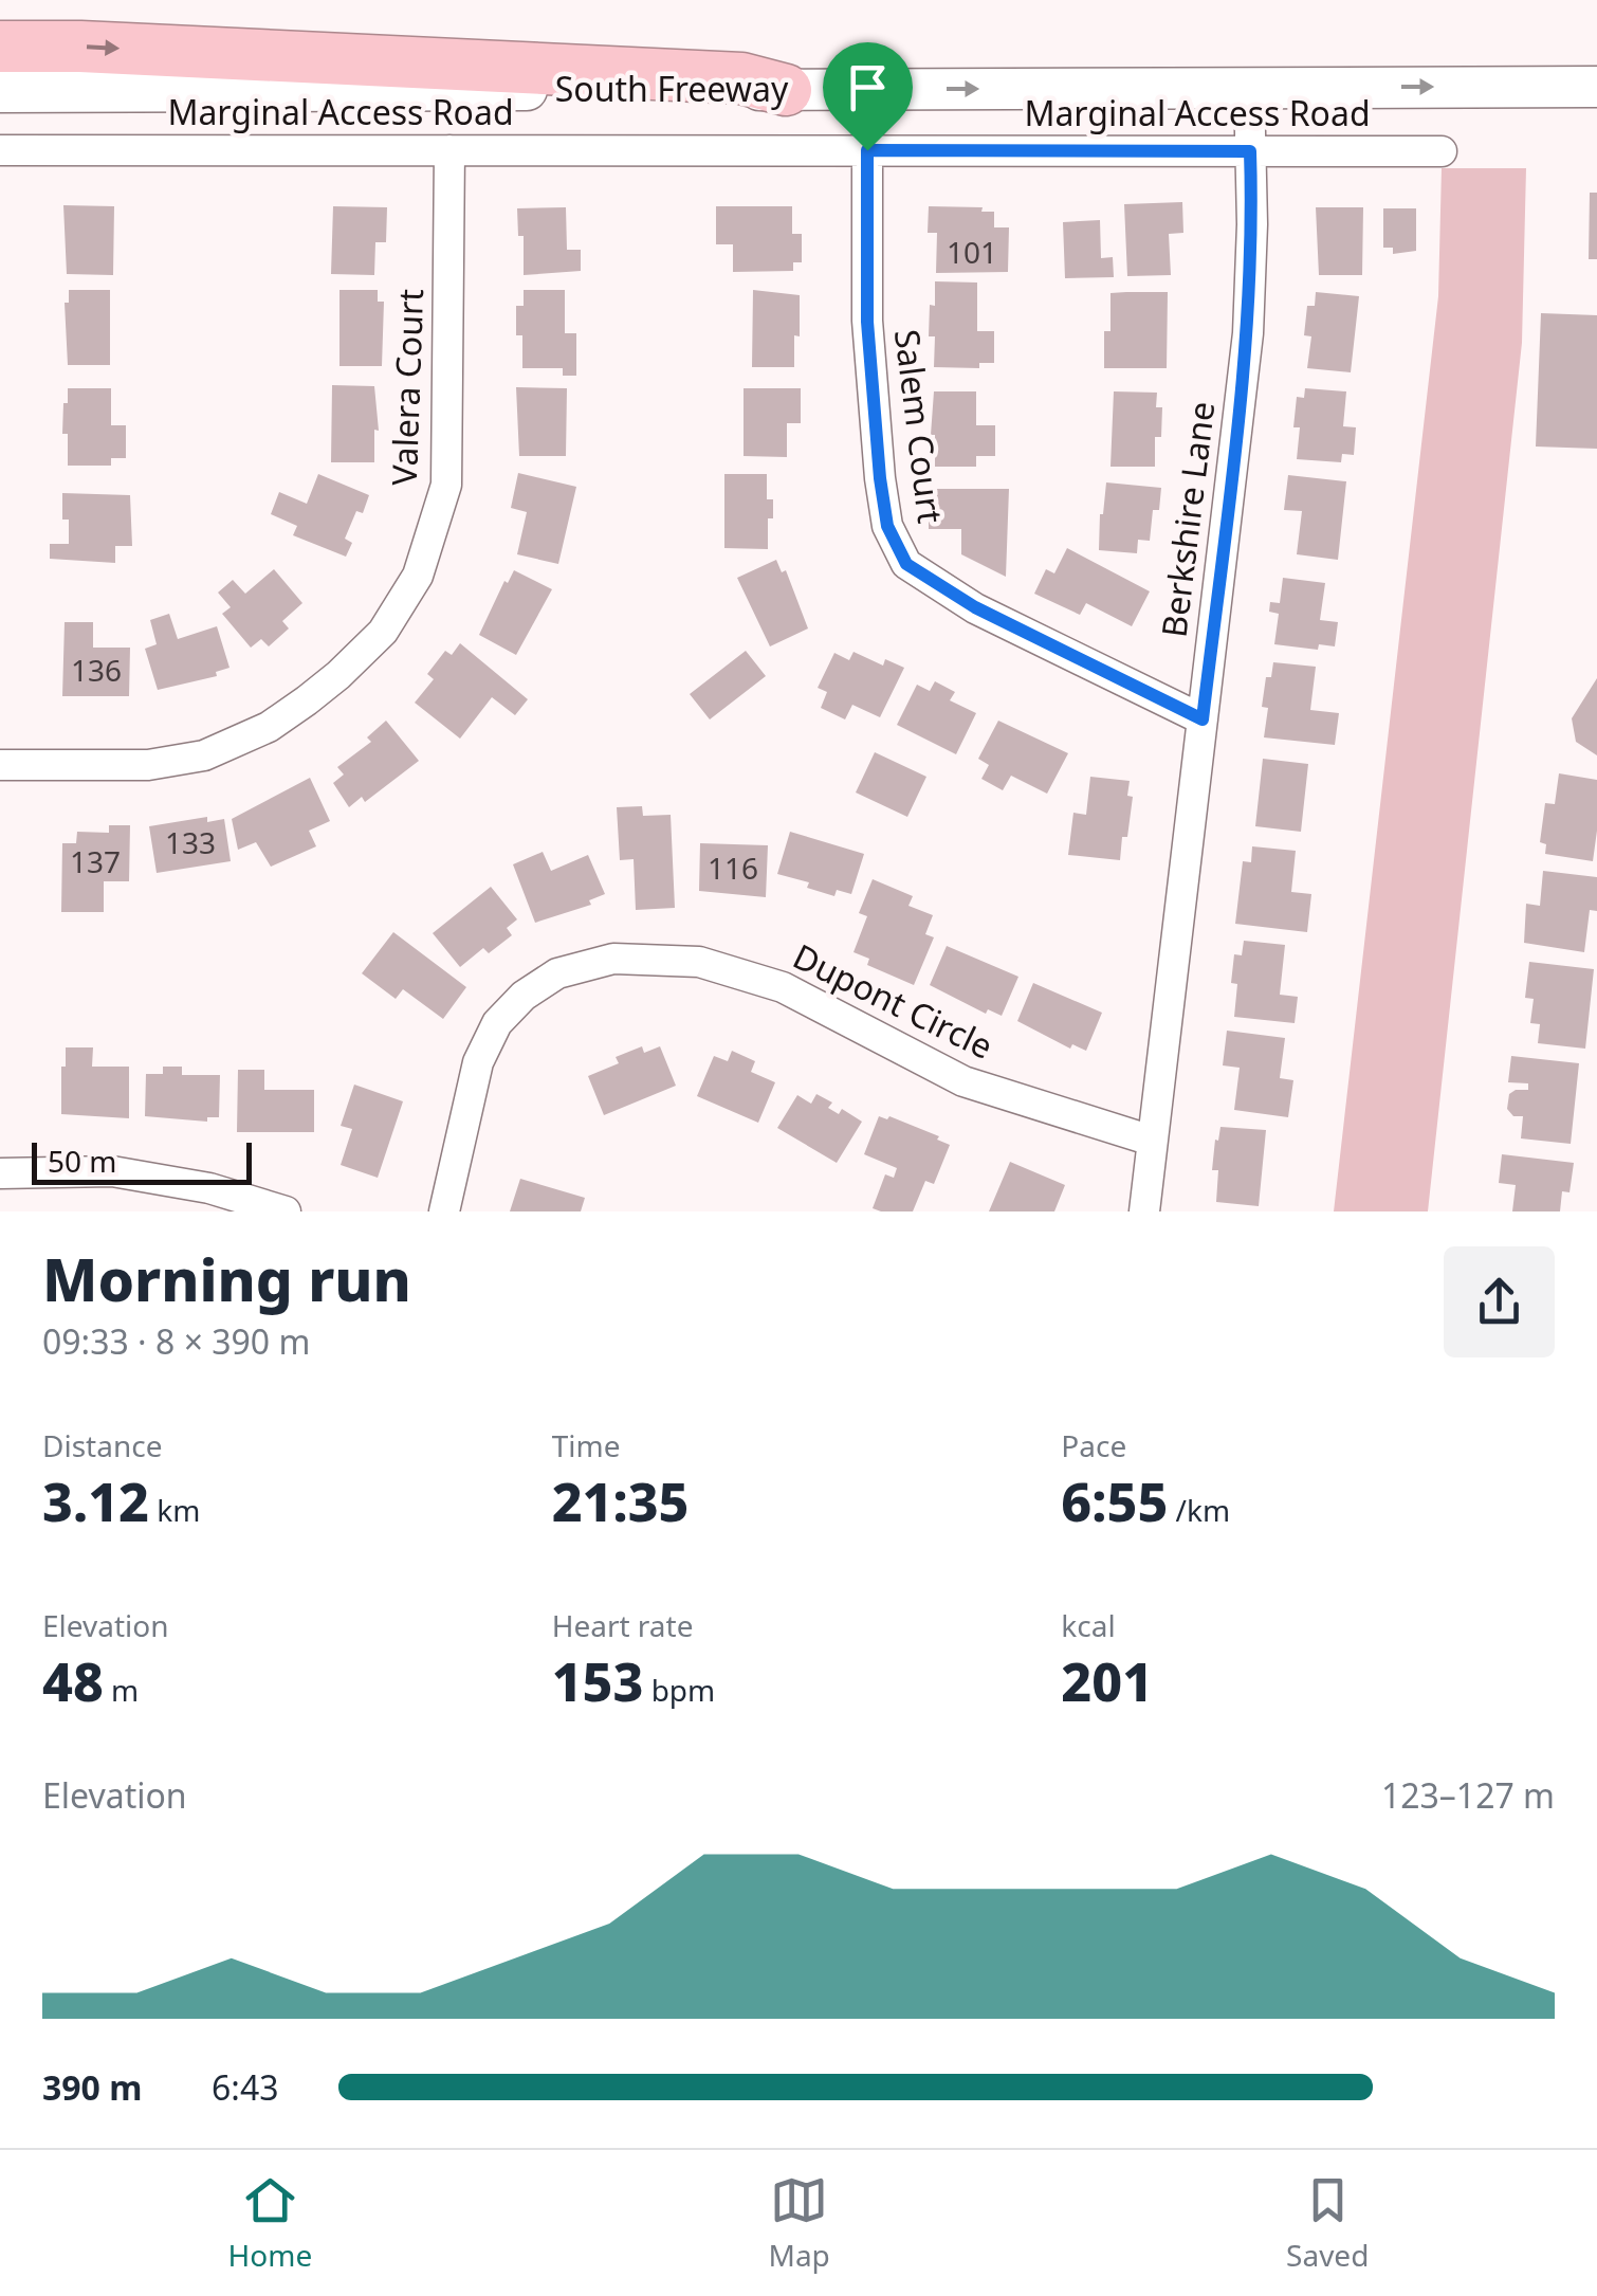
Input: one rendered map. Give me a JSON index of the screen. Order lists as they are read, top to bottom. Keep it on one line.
{"streets":{"main road":["South Freeway"],"street":["Marginal Access Road","Valera Court","Salem Court","Berkshire Lane","Dupont Circle"]},"crossings":[["South Freeway","Berkshire Lane"],["Marginal Access Road","Valera Court"],["Marginal Access Road","Salem Court"],["Marginal Access Road","Berkshire Lane"],["Salem Court","Berkshire Lane"],["Berkshire Lane","Dupont Circle"]],"one_way":["South Freeway"],"house_numbers":["101","136","133","137","116"],"scale_bar":"50 m","page":{"scale":"50 m","heading":["Morning run","09:33 · 8 × 390 m"],"stats":[["Distance","3.12 km"],["Time","21:35"],["Pace","6:55 /km"],["Elevation","48 m"],["Heart rate","153 bpm"],["kcal","201"]],"chart":["Elevation","123–127 m"],"list":[{"name":"390 m","note":"6:43"}],"tabs":["Home","Map","Saved"]}}
